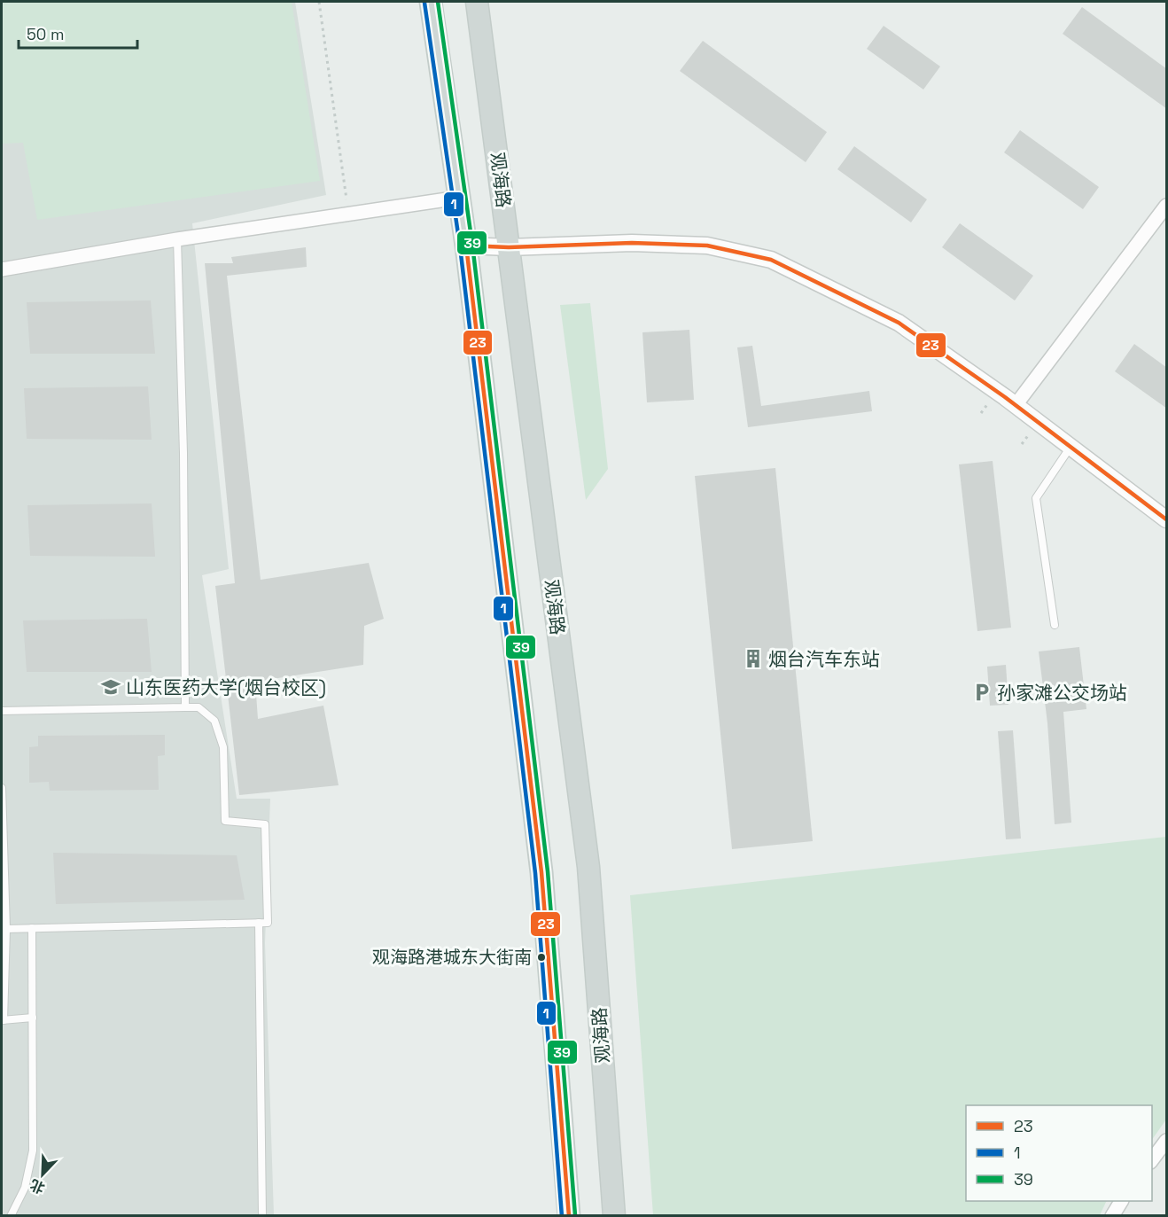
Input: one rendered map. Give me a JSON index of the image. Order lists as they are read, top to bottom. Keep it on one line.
{"streets":{"main road":["观海路"]},"places":{"building":["烟台汽车东站"],"school or university":["山东医药大学(烟台校区)"],"parking":["孙家滩公交场站"],"other":["观海路港城东大街南"]},"lines":["transit line 39","transit line 1","transit line 23"],"legend":["23","1","39"],"scale_bar":"50 m","north":"bottom left"}
